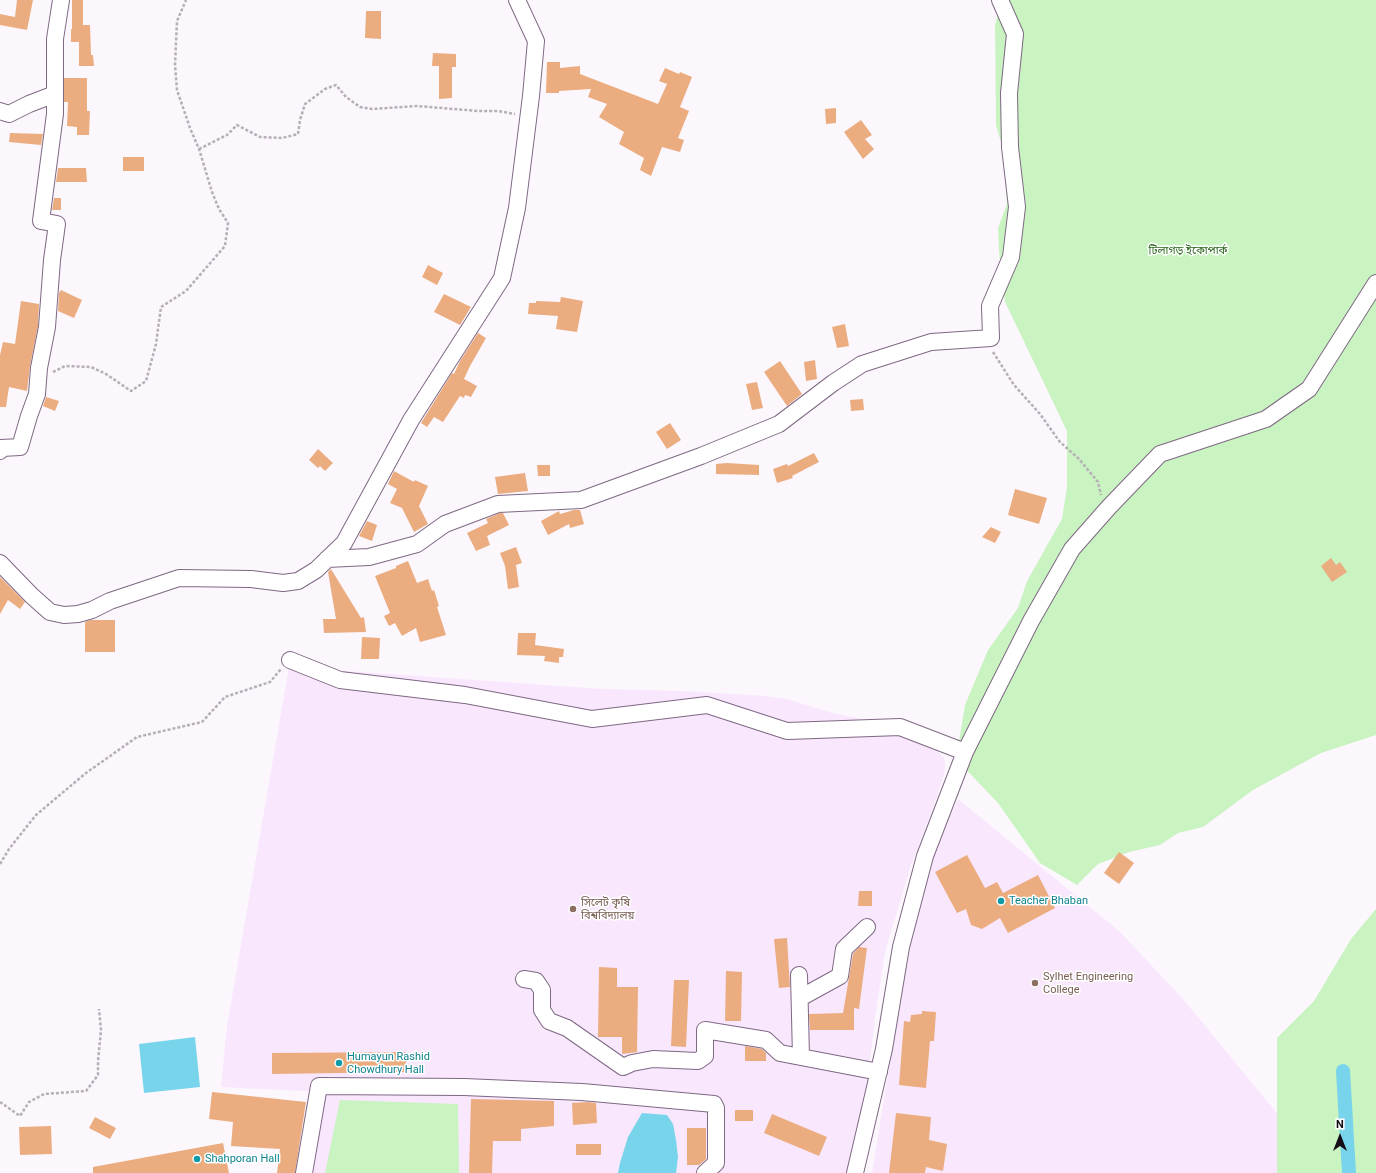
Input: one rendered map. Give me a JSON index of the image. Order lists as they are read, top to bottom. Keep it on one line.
{"parks":["টিলাগড় ইকোপার্ক"],"places":["Teacher Bhaban","সিলেট কৃষি বিশ্ববিদ্যালয়","Sylhet Engineering College","Humayun Rashid Chowdhury Hall","Shahporan Hall"],"north":"top"}
